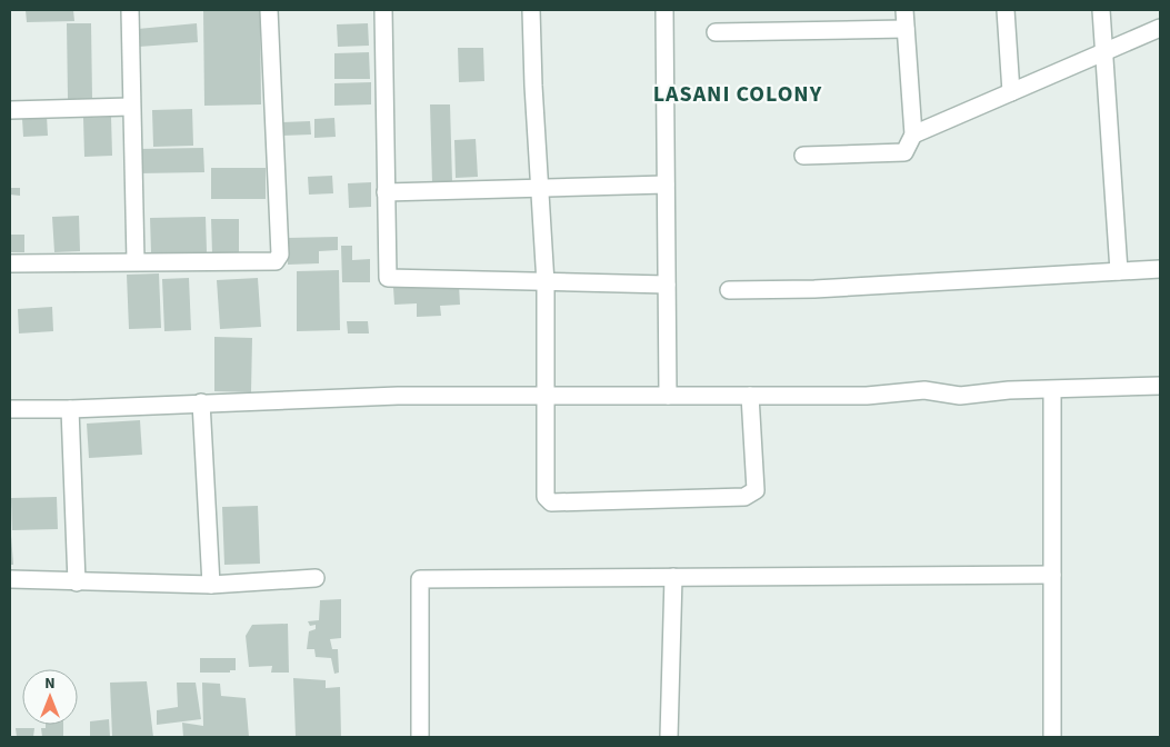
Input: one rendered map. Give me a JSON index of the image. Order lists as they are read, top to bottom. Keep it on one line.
{"districts":["LASANI COLONY"],"north":"top"}
